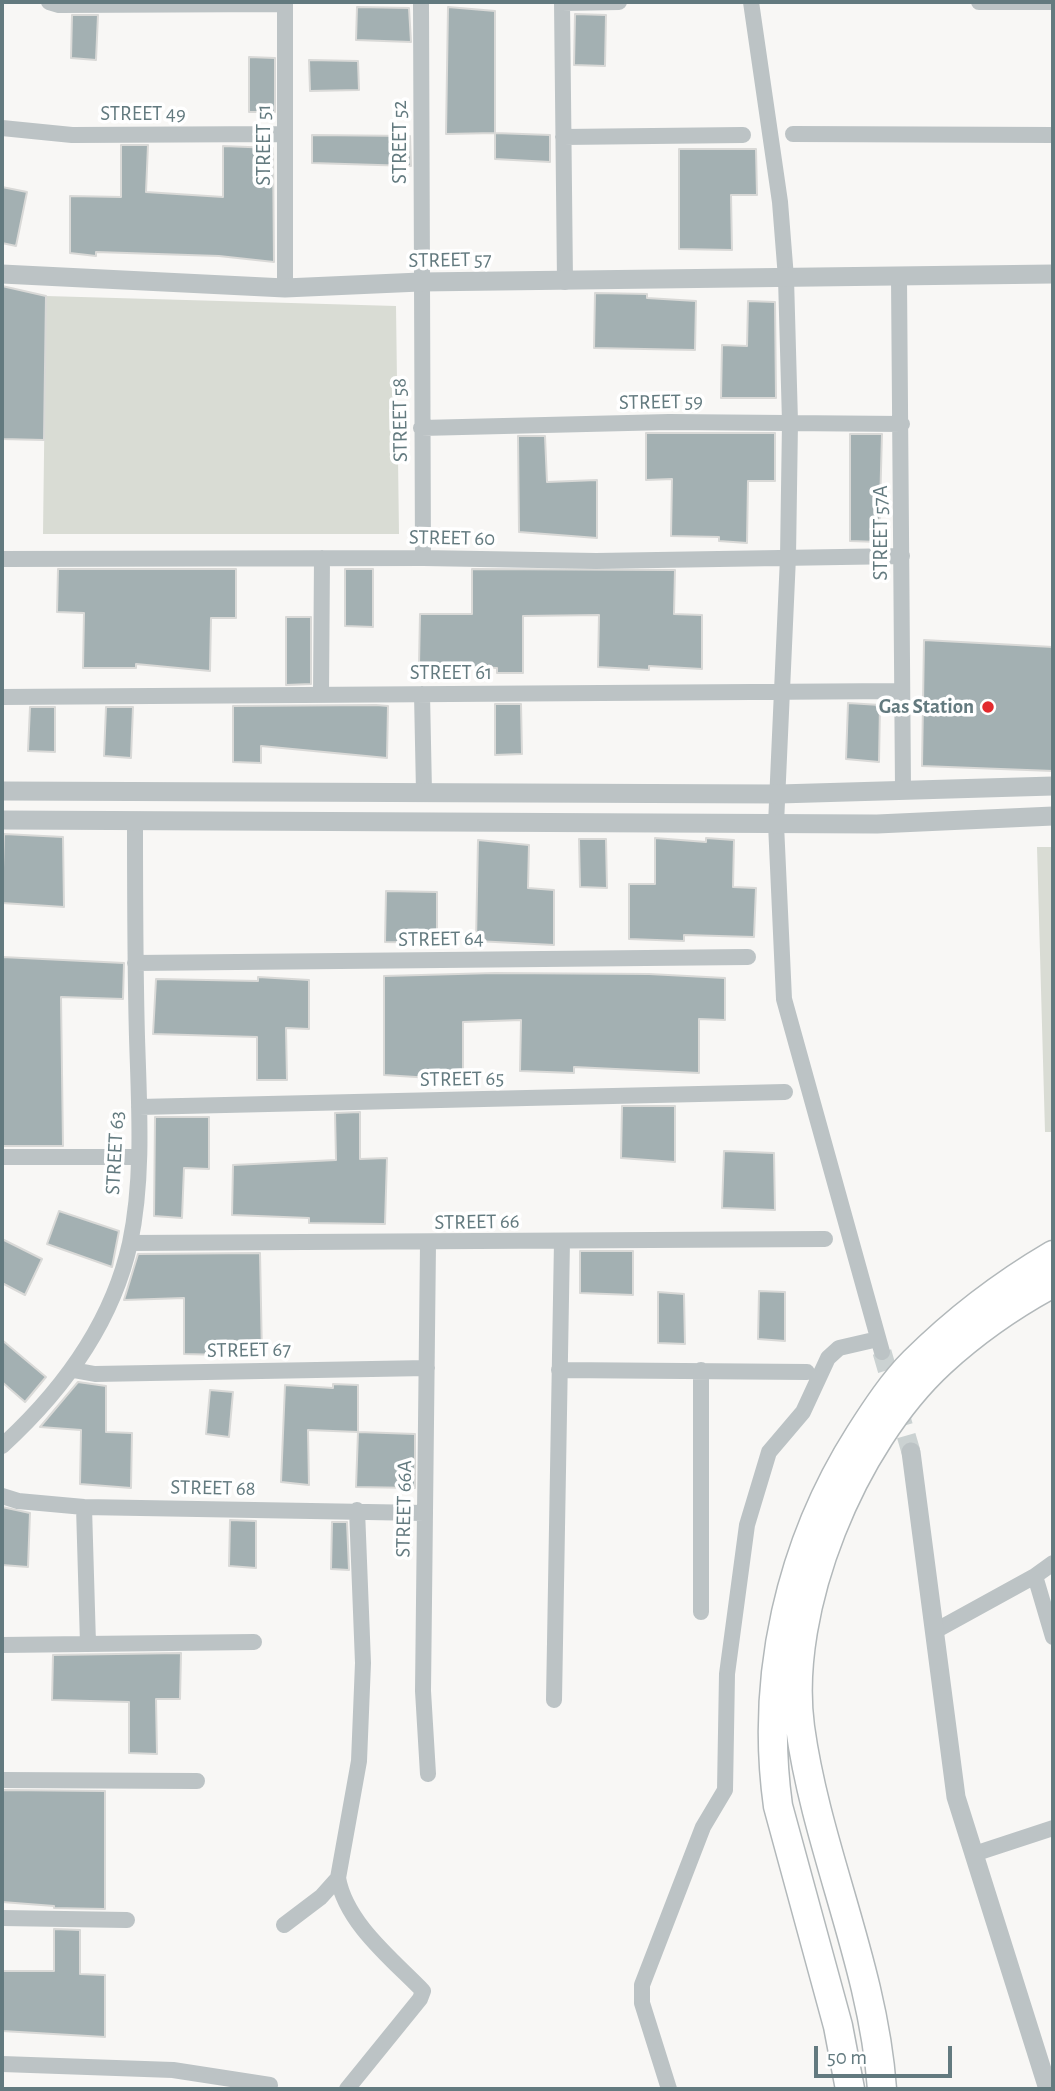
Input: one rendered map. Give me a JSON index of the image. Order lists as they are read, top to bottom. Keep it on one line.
{"streets":{"street":["STREET 49","STREET 52","STREET 51","STREET 57","STREET 59","STREET 58","STREET 57A","STREET 60","STREET 61","STREET 64","STREET 65","STREET 63","STREET 66","STREET 67","STREET 68","STREET 66A"]},"crossings":[["STREET 49","STREET 51"],["STREET 52","STREET 57"],["STREET 52","STREET 58"],["STREET 51","STREET 57"],["STREET 57","STREET 58"],["STREET 57","STREET 57A"],["STREET 59","STREET 58"],["STREET 59","STREET 57A"],["STREET 58","STREET 60"],["STREET 57A","STREET 60"],["STREET 57A","STREET 61"],["STREET 64","STREET 63"],["STREET 65","STREET 63"],["STREET 63","STREET 66"],["STREET 63","STREET 67"],["STREET 66","STREET 66A"],["STREET 67","STREET 66A"],["STREET 68","STREET 66A"]],"places":["Gas Station"],"scale_bar":"50 m"}
